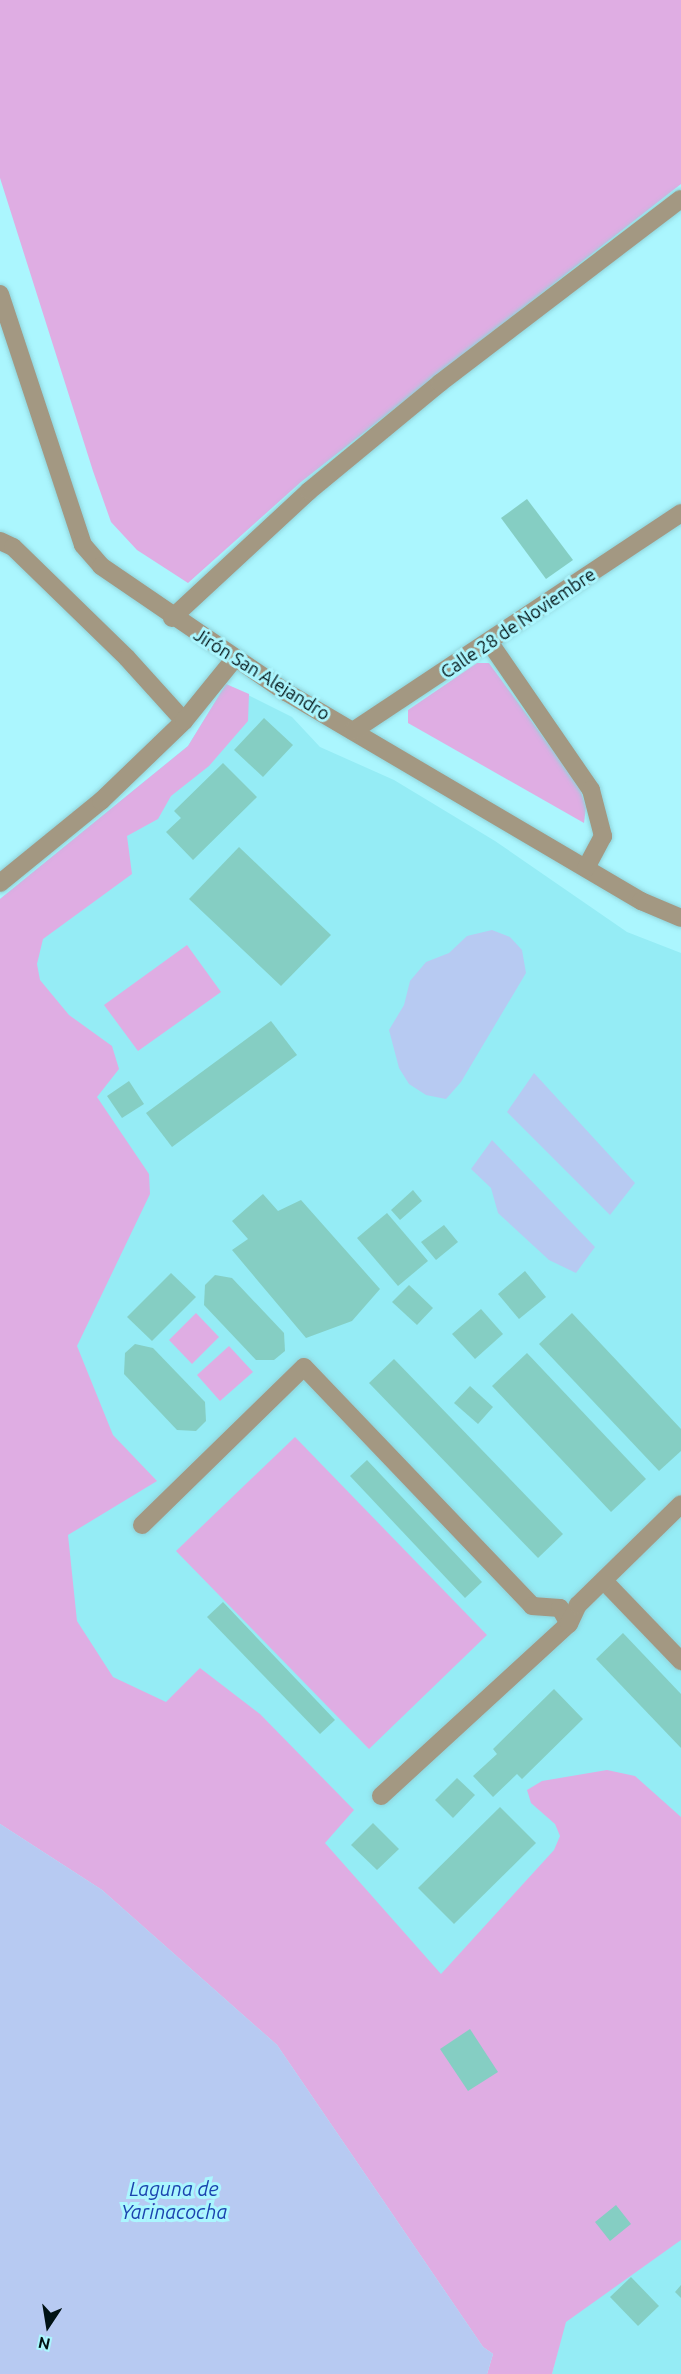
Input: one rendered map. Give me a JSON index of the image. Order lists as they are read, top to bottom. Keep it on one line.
{"streets":{"street":["Calle 28 de Noviembre","Jirón San Alejandro"]},"crossings":[["Calle 28 de Noviembre","Jirón San Alejandro"]],"water":["Laguna de Yarinacocha"],"north":"bottom"}
